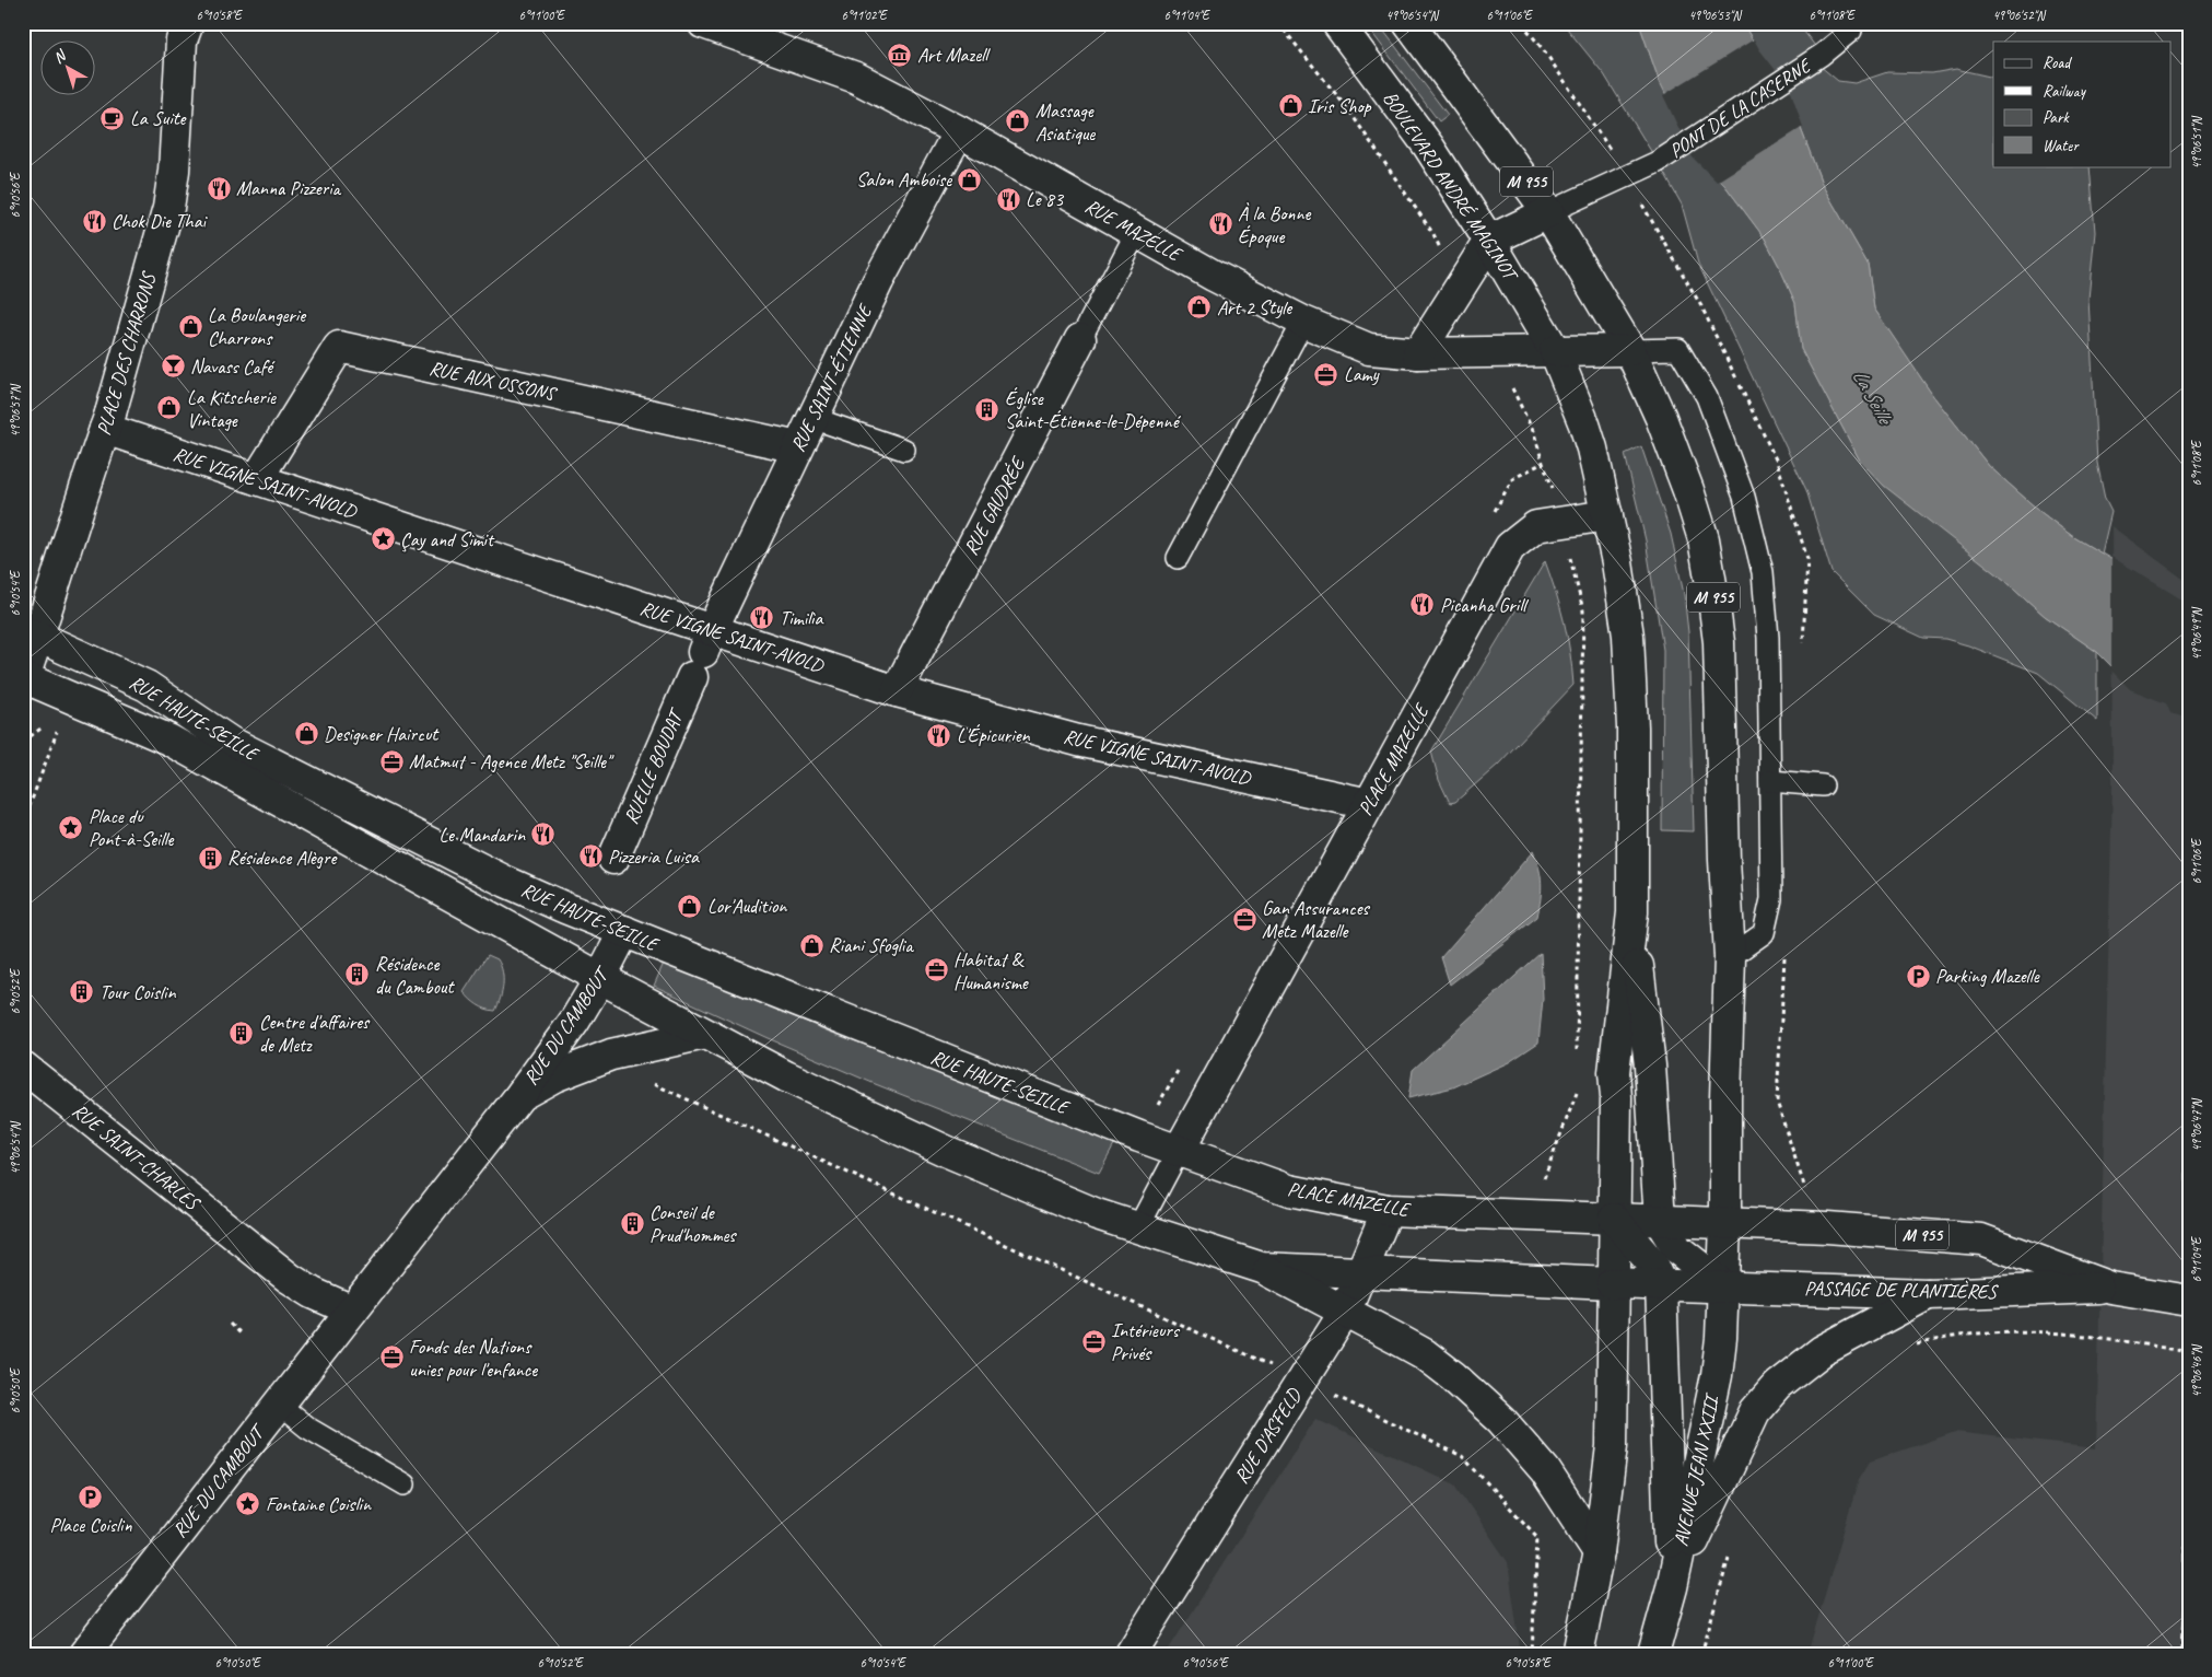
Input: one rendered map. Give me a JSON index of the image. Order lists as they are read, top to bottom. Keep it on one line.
{"streets":{"street":["M 955","BOULEVARD ANDRÉ MAGINOT","RUE MAZELLE","PLACE DES CHARRONS","RUE SAINT-ÉTIENNE","RUE AUX OSSONS","RUE VIGNE SAINT-AVOLD","RUE GAUDRÉE","RUE HAUTE-SEILLE","PLACE MAZELLE","RUELLE BOUDAT","RUE DU CAMBOUT","RUE SAINT-CHARLES","PASSAGE DE PLANTIÈRES","RUE D'ASFELD","AVENUE JEAN XXIII"],"lane":["PONT DE LA CASERNE"]},"crossings":[["PONT DE LA CASERNE","M 955"],["M 955","RUE MAZELLE"],["M 955","PLACE MAZELLE"],["M 955","PASSAGE DE PLANTIÈRES"],["M 955","AVENUE JEAN XXIII"],["BOULEVARD ANDRÉ MAGINOT","RUE MAZELLE"],["RUE MAZELLE","RUE SAINT-ÉTIENNE"],["RUE MAZELLE","RUE GAUDRÉE"],["PLACE DES CHARRONS","RUE VIGNE SAINT-AVOLD"],["PLACE DES CHARRONS","RUE HAUTE-SEILLE"],["RUE SAINT-ÉTIENNE","RUE AUX OSSONS"],["RUE SAINT-ÉTIENNE","RUE VIGNE SAINT-AVOLD"],["RUE SAINT-ÉTIENNE","RUELLE BOUDAT"],["RUE AUX OSSONS","RUE VIGNE SAINT-AVOLD"],["RUE VIGNE SAINT-AVOLD","RUE GAUDRÉE"],["RUE VIGNE SAINT-AVOLD","PLACE MAZELLE"],["RUE VIGNE SAINT-AVOLD","RUELLE BOUDAT"],["RUE HAUTE-SEILLE","PLACE MAZELLE"],["RUE HAUTE-SEILLE","RUE DU CAMBOUT"],["PLACE MAZELLE","RUE D'ASFELD"],["RUE DU CAMBOUT","RUE SAINT-CHARLES"],["PASSAGE DE PLANTIÈRES","AVENUE JEAN XXIII"]],"water":["La Seille"],"places":{"museum":["Art Mazell"],"shop":["Iris Shop","Massage Asiatique","Salon Amboise","Art 2 Style","La Boulangerie Charrons","La Kitscherie Vintage","Designer Haircut","Lor'Audition","Riani Sfoglia"],"cafe":["La Suite"],"restaurant":["Manna Pizzeria","Le 83","Chok Die Thai","À la Bonne Époque","Picanha Grill","Timilìa","L'Épicurien","Le Mandarin","Pizzeria Luisa"],"bar":["Navass Café"],"office":["Lamy","Matmut - Agence Metz \"Seille\"","Gan Assurances Metz Mazelle","Habitat & Humanisme","Intérieurs Privés","Fonds des Nations unies pour l'enfance"],"building":["Église Saint-Étienne-le-Dépenné","Résidence Alègre","Résidence du Cambout","Tour Coislin","Centre d'affaires de Metz","Conseil de Prud'hommes"],"place":["Çay and Simit","Place du Pont-à-Seille","Fontaine Coislin"],"parking":["Parking Mazelle","Place Coislin"]},"legend":["Road","Railway","Park","Water"],"north":"top left","coordinates":["6°10'58\"E","6°11'00\"E","6°11'02\"E","6°11'04\"E","49°06'54\"N","6°11'06\"E","49°06'53\"N","6°11'08\"E","49°06'52\"N","49°06'51\"N","6°10'56\"E","49°06'57\"N","6°10'54\"E","49°06'49\"N","6°10'52\"E","49°06'47\"N","49°06'46\"N","6°10'50\"E"]}
